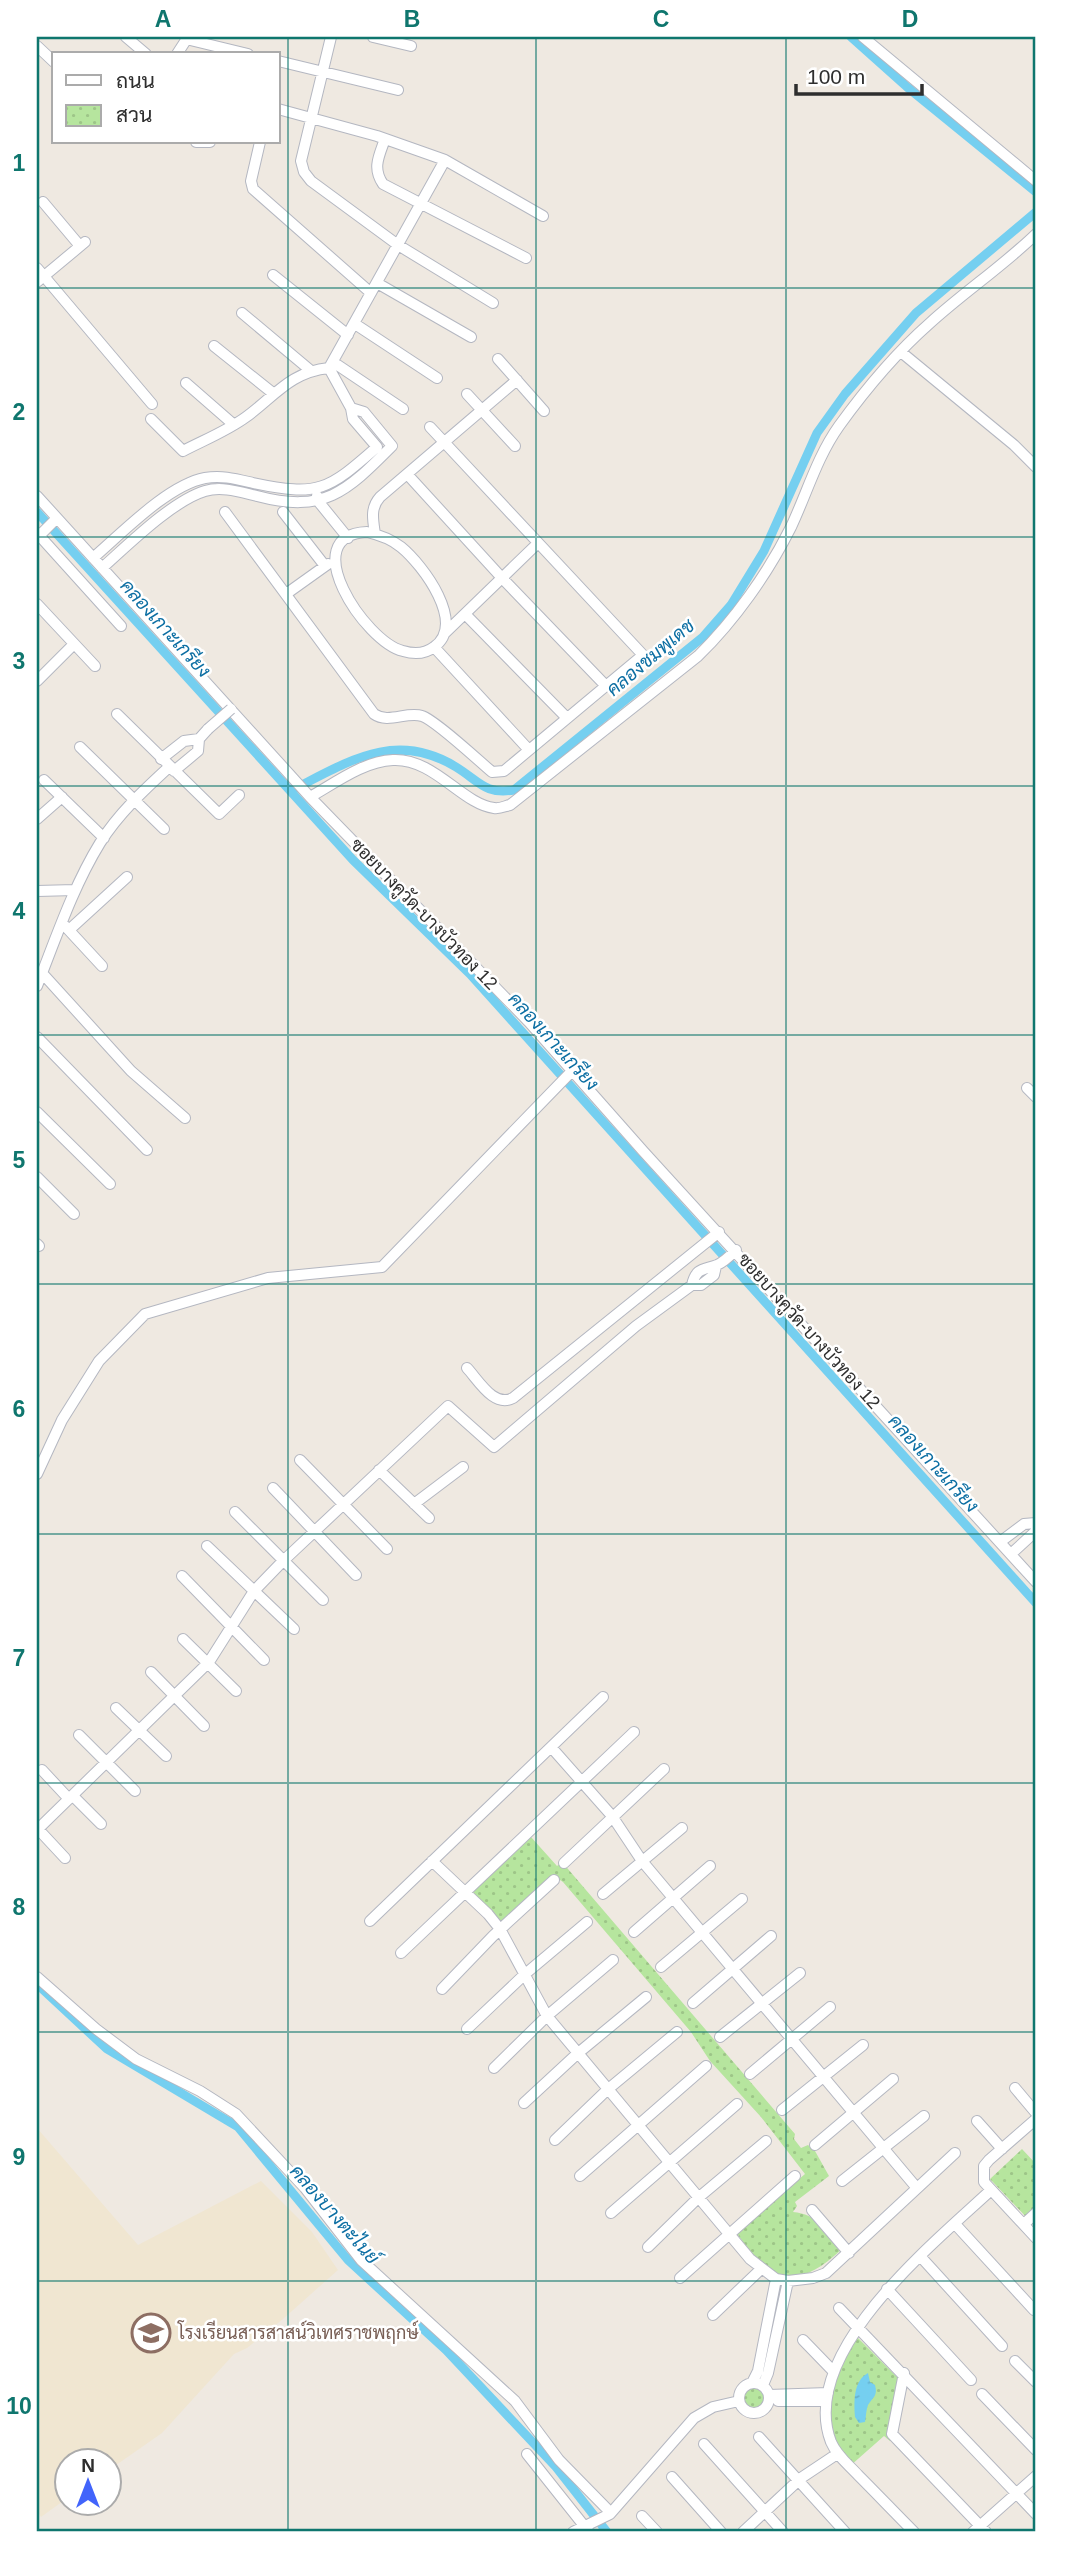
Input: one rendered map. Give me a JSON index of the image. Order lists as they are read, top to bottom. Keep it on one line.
{"streets":{"street":["ซอยบางคูวัด-บางบัวทอง 12"]},"water":["คลองเกาะเกรียง","คลองชมพูเดช","คลองบางตะไนย์"],"places":{"school or university":["โรงเรียนสารสาสน์วิเทศราชพฤกษ์"]},"legend":["ถนน","สวน"],"scale_bar":"100 m","north":"top","grid":{"columns":["A","B","C","D"],"rows":["1","2","3","4","5","6","7","8","9","10"]}}
